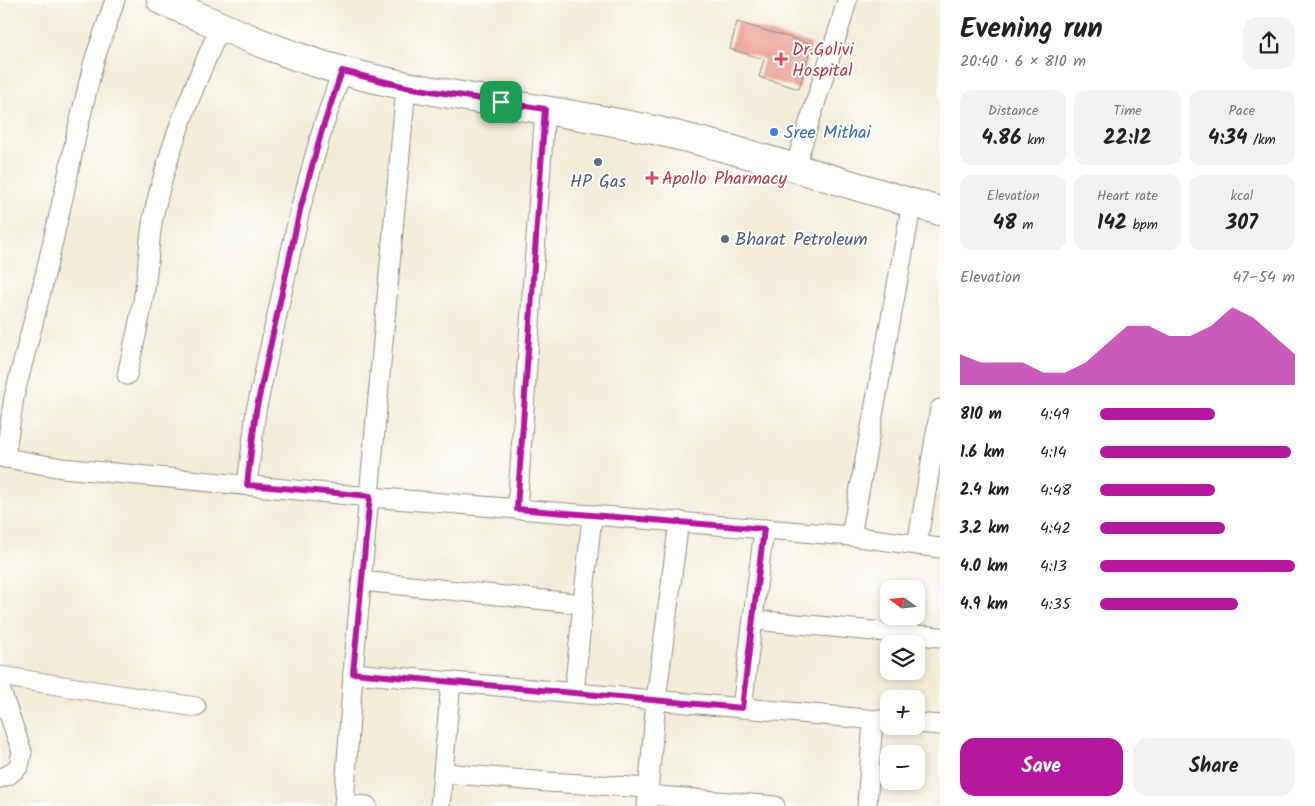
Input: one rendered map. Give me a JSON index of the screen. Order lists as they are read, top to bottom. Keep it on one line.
{"places":{"health":["Dr.Golivi Hospital","Apollo Pharmacy"],"other":["Sree Mithai","HP Gas","Bharat Petroleum"]},"north":"left","page":{"heading":["Evening run","20:40 · 6 × 810 m"],"stats":[["Distance","4.86 km"],["Time","22:12"],["Pace","4:34 /km"],["Elevation","48 m"],["Heart rate","142 bpm"],["kcal","307"]],"chart":["Elevation","47–54 m"],"list":[{"name":"810 m","note":"4:49"},{"name":"1.6 km","note":"4:14"},{"name":"2.4 km","note":"4:48"},{"name":"3.2 km","note":"4:42"},{"name":"4.0 km","note":"4:13"},{"name":"4.9 km","note":"4:35"}],"map_buttons":["+","−"],"buttons":["Save","Share"]}}
